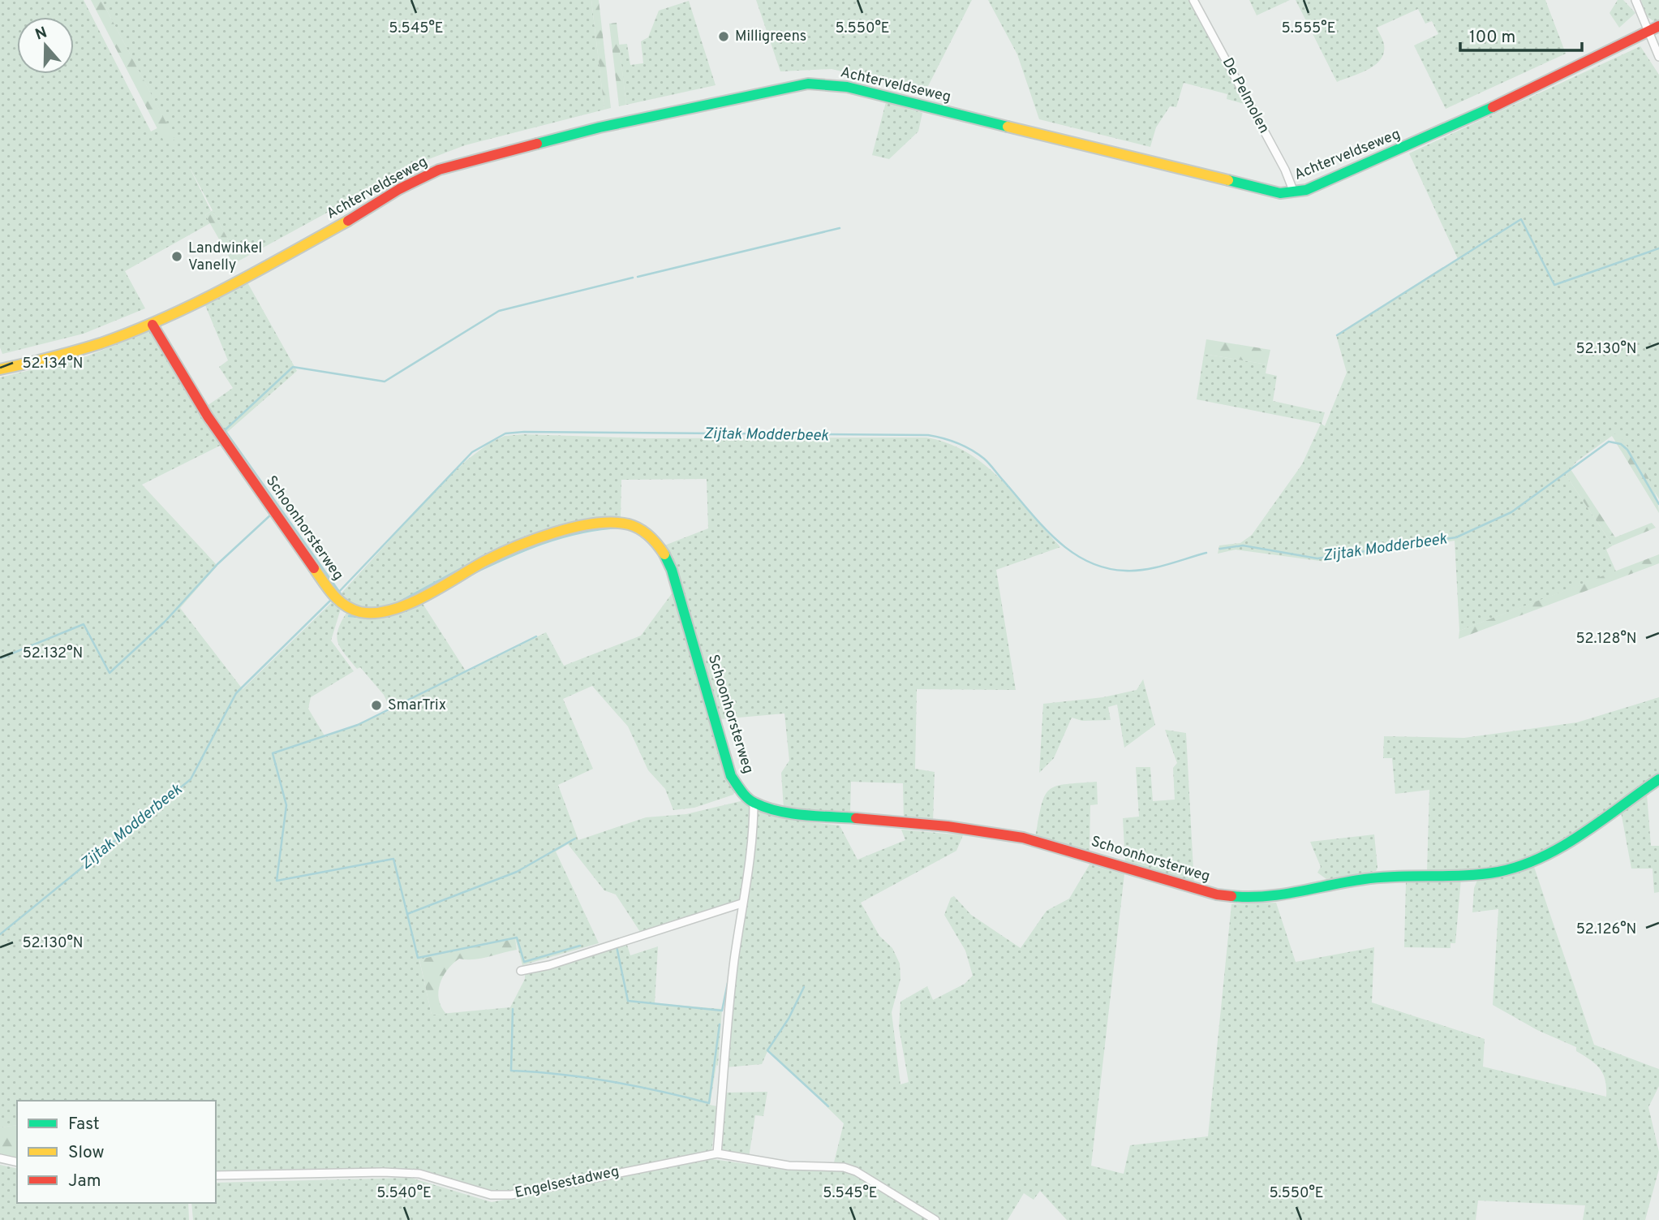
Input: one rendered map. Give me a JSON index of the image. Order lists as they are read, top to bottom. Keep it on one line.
{"streets":{"street":["Achterveldseweg","De Pelmolen","Schoonhorsterweg","Engelsestadweg"]},"crossings":[["Achterveldseweg","De Pelmolen"],["Achterveldseweg","Schoonhorsterweg"]],"water":["Zijtak Modderbeek"],"places":["Milligreens","Landwinkel Vanelly","SmarTrix"],"legend":["Fast","Slow","Jam"],"scale_bar":"100 m","north":"top","coordinates":["5.545°E","5.550°E","5.555°E","52.130°N","52.134°N","52.128°N","52.132°N","52.126°N","5.540°E"]}
